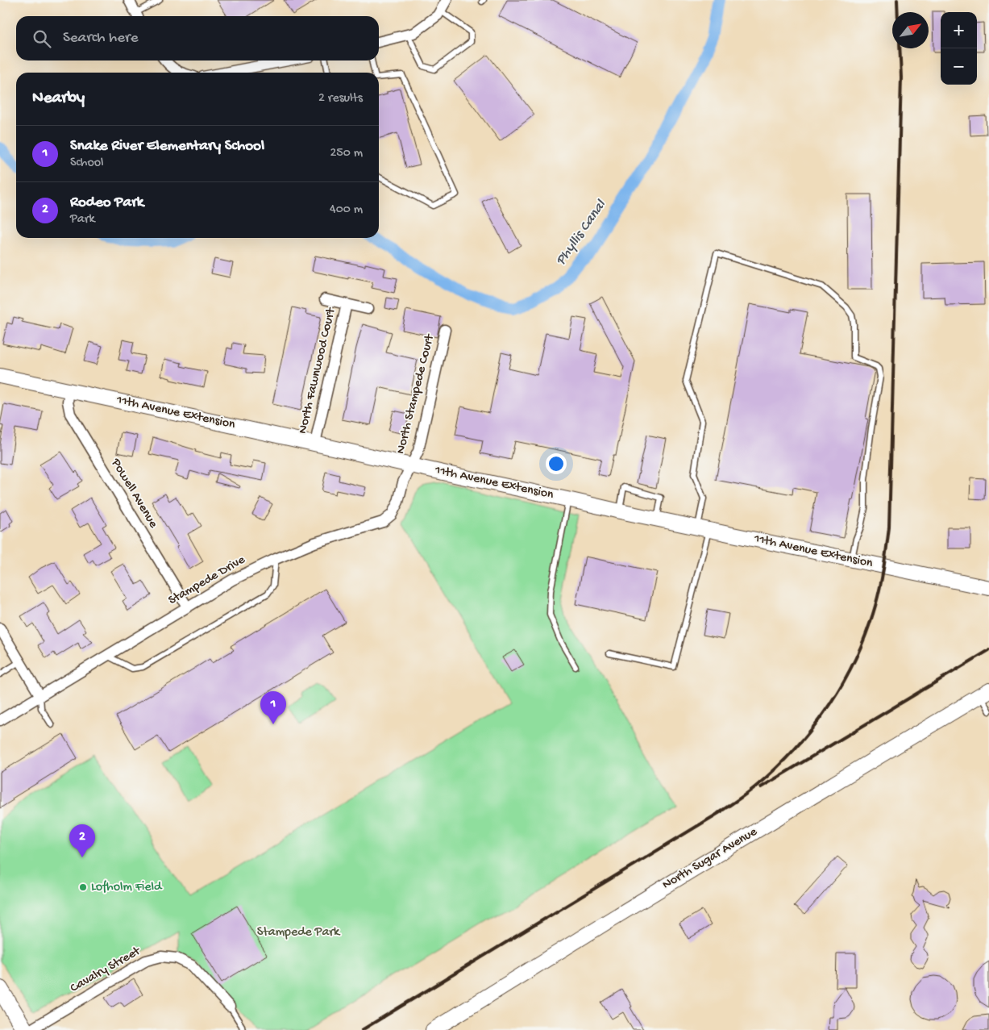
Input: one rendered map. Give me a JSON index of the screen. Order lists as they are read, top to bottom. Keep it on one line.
{"streets":{"street":["North Fawnwood Court","North Stampede Court","11th Avenue Extension","Powell Avenue","Stampede Drive","North Sugar Avenue","Cavalry Street"]},"crossings":[["North Fawnwood Court","11th Avenue Extension"],["North Stampede Court","11th Avenue Extension"],["North Stampede Court","Stampede Drive"],["11th Avenue Extension","Powell Avenue"],["11th Avenue Extension","Stampede Drive"],["Powell Avenue","Stampede Drive"]],"water":["Phyllis Canal"],"parks":["Stampede Park"],"places":["Lofholm Field"],"north":"top right","page":{"map_buttons":["+","−"],"search":"Search here","heading":["Nearby","2 results"],"list":[{"mark":"1","name":"Snake River Elementary School","note":"School","value":"250 m"},{"mark":"2","name":"Rodeo Park","note":"Park","value":"400 m"}],"pins":["1","2"]}}
